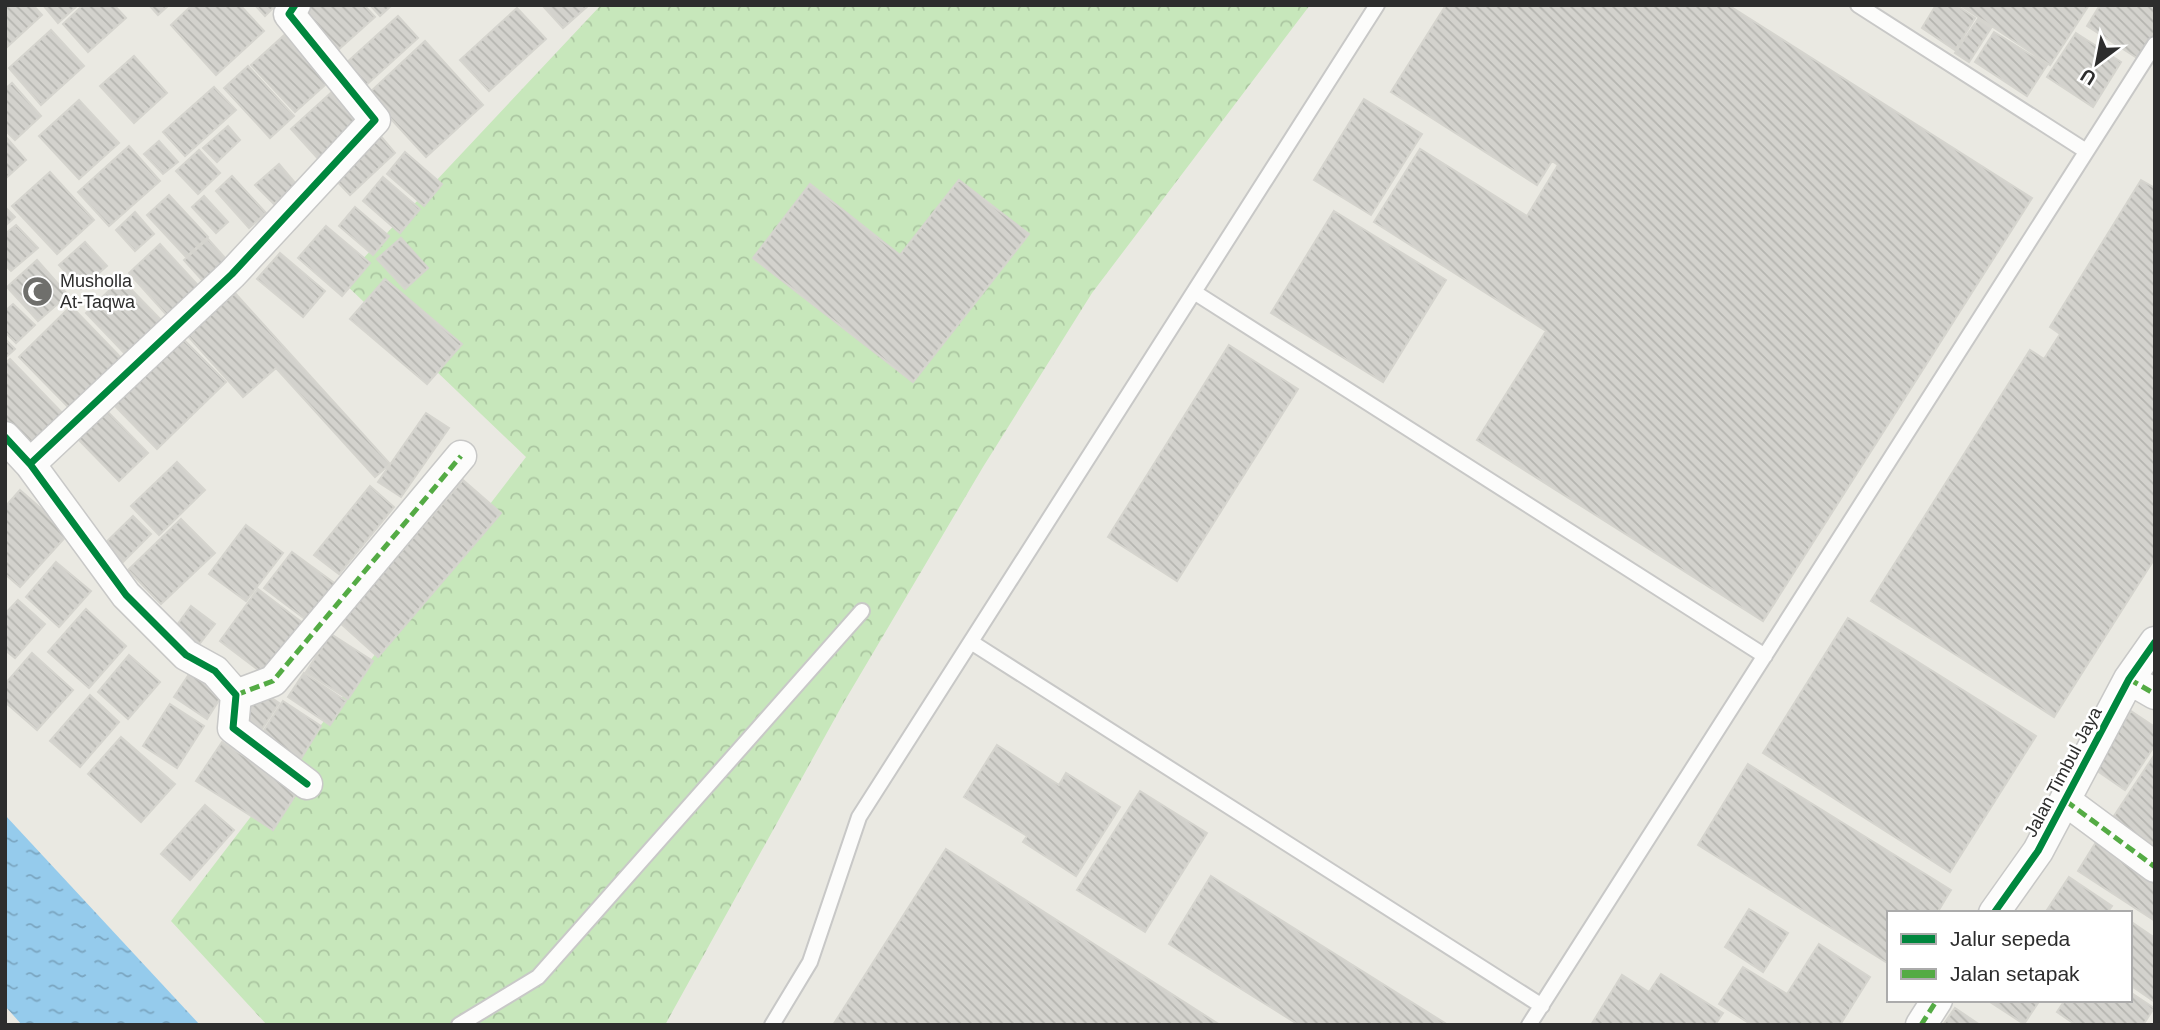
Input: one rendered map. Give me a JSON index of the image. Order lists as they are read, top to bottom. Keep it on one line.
{"streets":{"street":["Jalan Timbul Jaya"]},"places":{"mosque":["Musholla At-Taqwa"]},"legend":["Jalur sepeda","Jalan setapak"],"north":"bottom left"}
